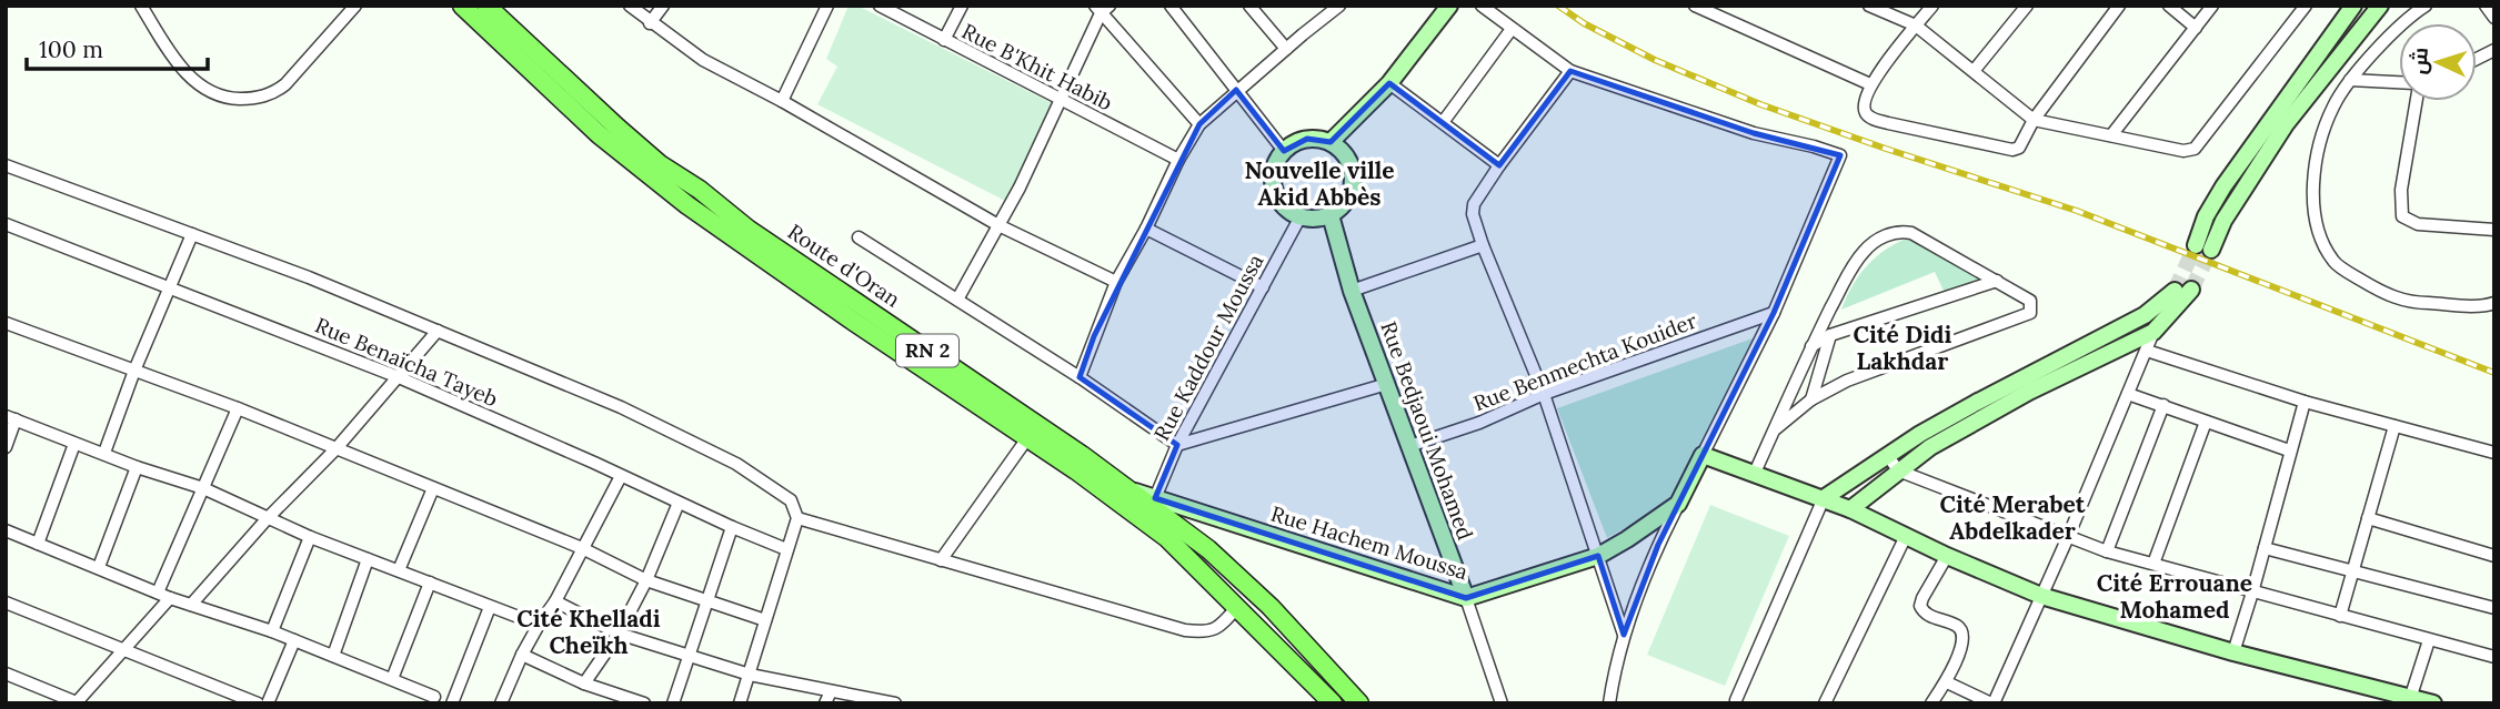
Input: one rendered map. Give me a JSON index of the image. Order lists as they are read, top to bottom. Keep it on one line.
{"streets":{"main road":["Route d'Oran","RN 2"],"street":["Rue B'Khit Habib","Rue Kaddour Moussa","Rue Benaïcha Tayeb","Rue Benmechta Kouider","Rue Bedjaoui Mohamed","Rue Hachem Moussa"]},"crossings":[["Route d'Oran","Rue Hachem Moussa"],["Rue Kaddour Moussa","Rue Bedjaoui Mohamed"],["Rue Kaddour Moussa","Rue Hachem Moussa"],["Rue Benmechta Kouider","Rue Bedjaoui Mohamed"],["Rue Bedjaoui Mohamed","Rue Hachem Moussa"]],"districts":["Nouvelle ville Akid Abbès","Cité Didi Lakhdar","Cité Merabet Abdelkader","Cité Errouane Mohamed","Cité Khelladi Cheïkh"],"scale_bar":"100 m","north":"left"}
